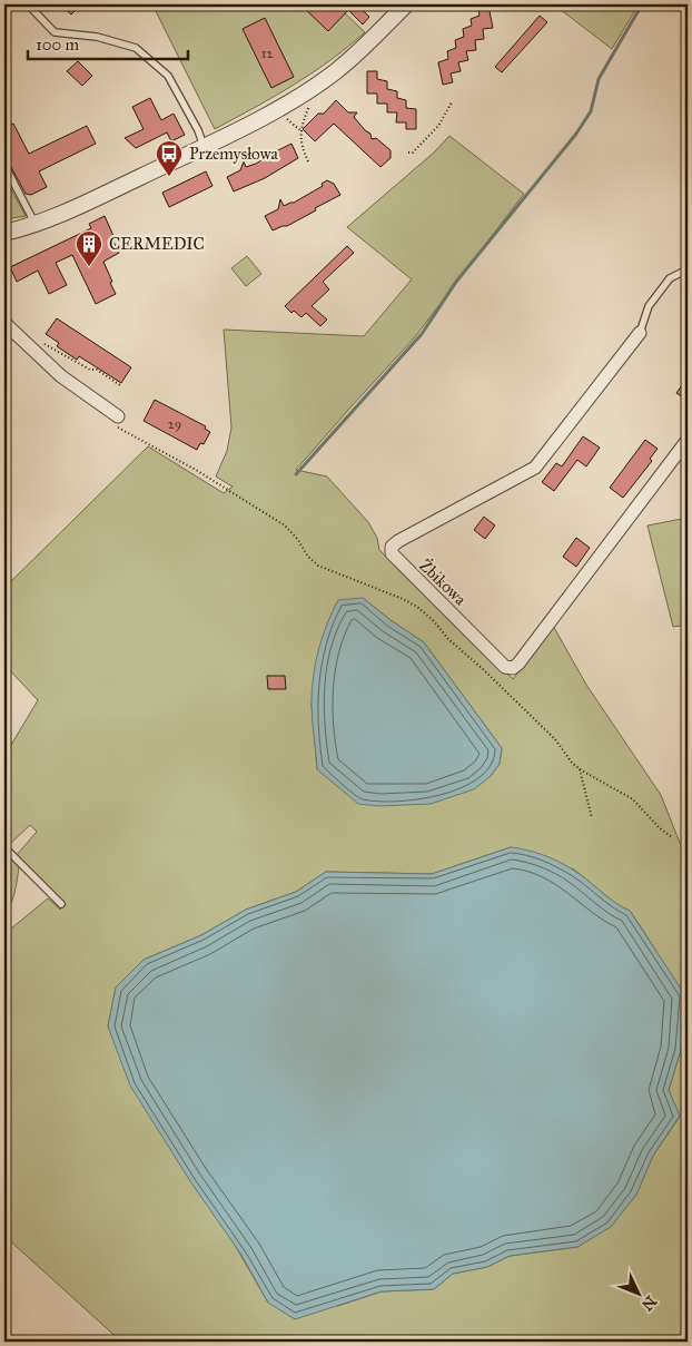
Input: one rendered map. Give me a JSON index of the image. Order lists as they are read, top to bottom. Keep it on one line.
{"streets":{"street":["Żbikowa"]},"places":{"bus stop":["Przemysłowa"],"building":["CERMEDIC"]},"house_numbers":["12","29"],"scale_bar":"100 m","north":"bottom right"}
